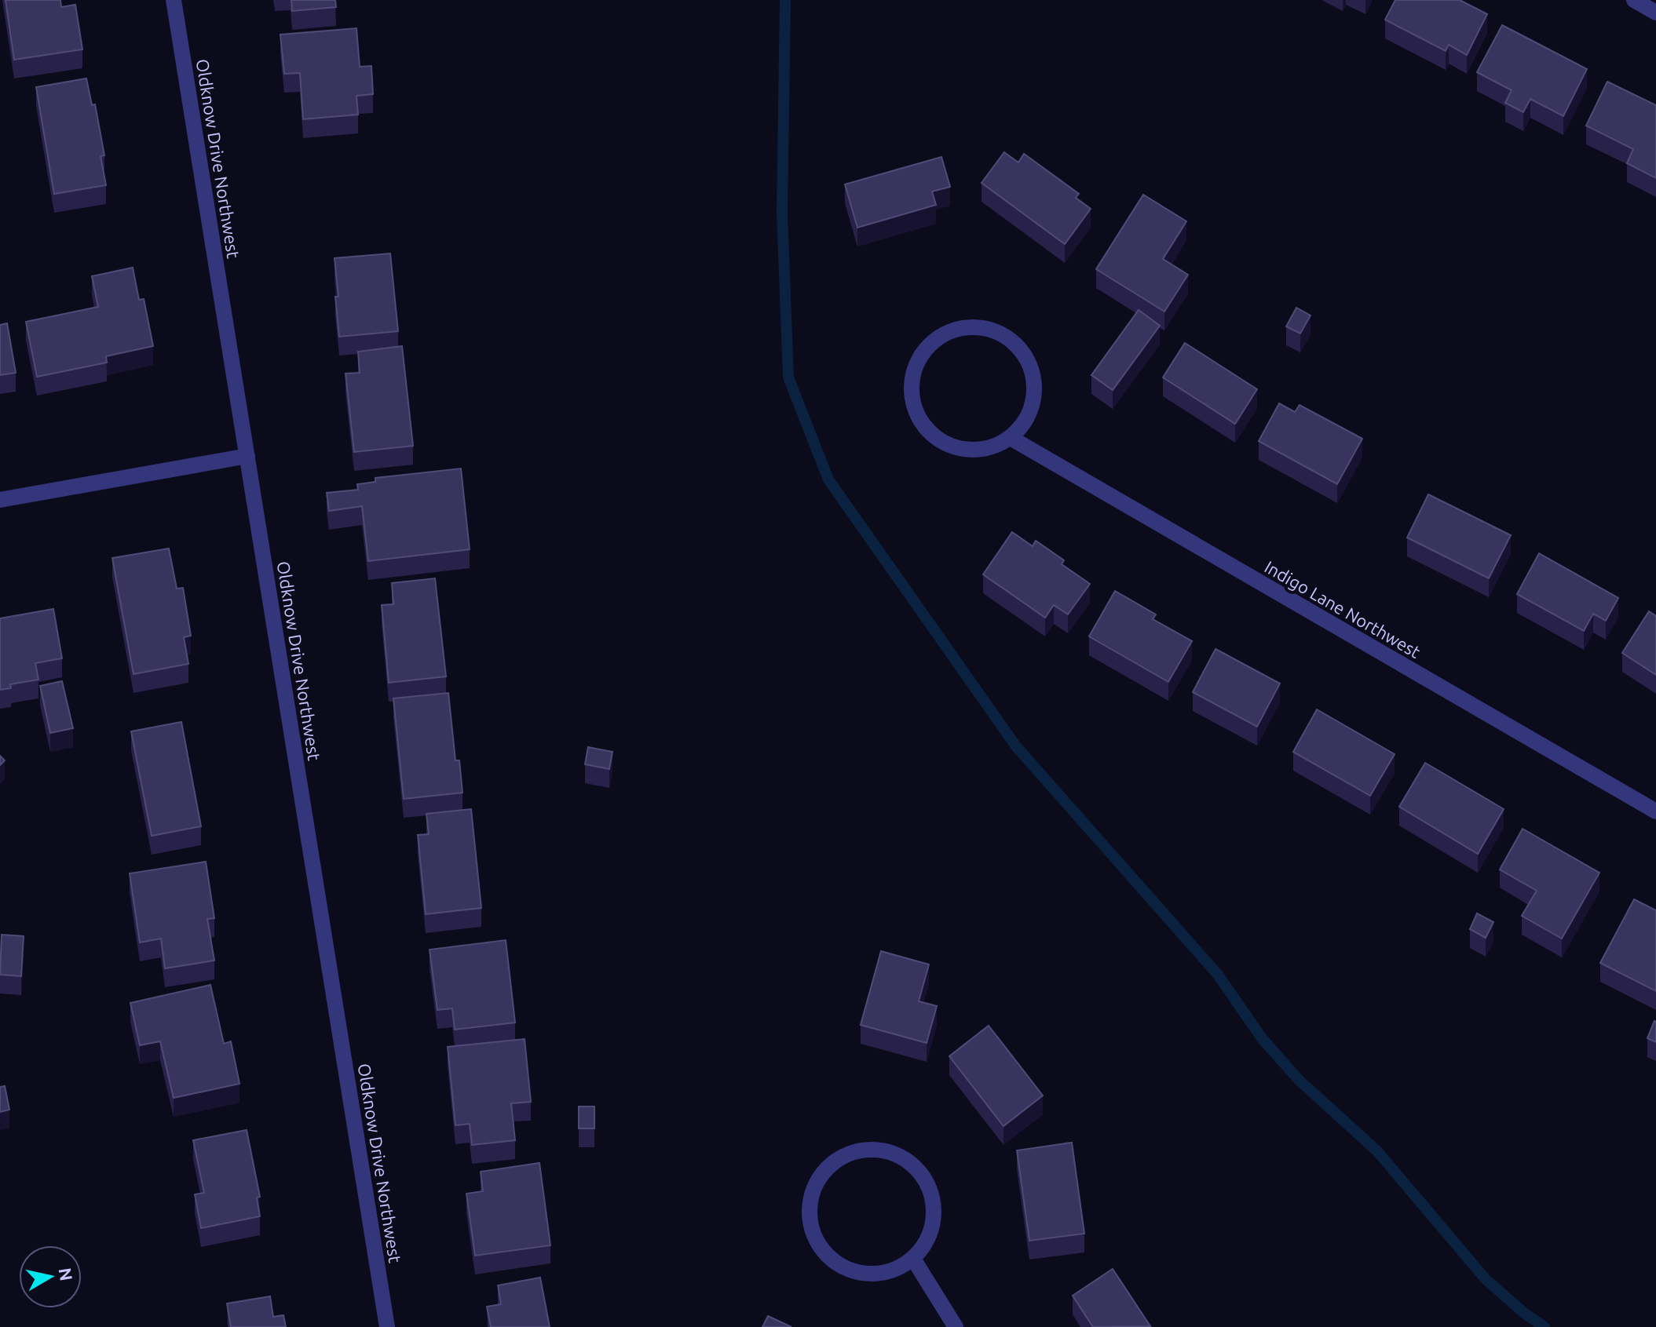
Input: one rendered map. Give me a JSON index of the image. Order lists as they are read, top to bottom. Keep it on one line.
{"streets":{"street":["Oldknow Drive Northwest","Indigo Lane Northwest"]},"north":"right"}
